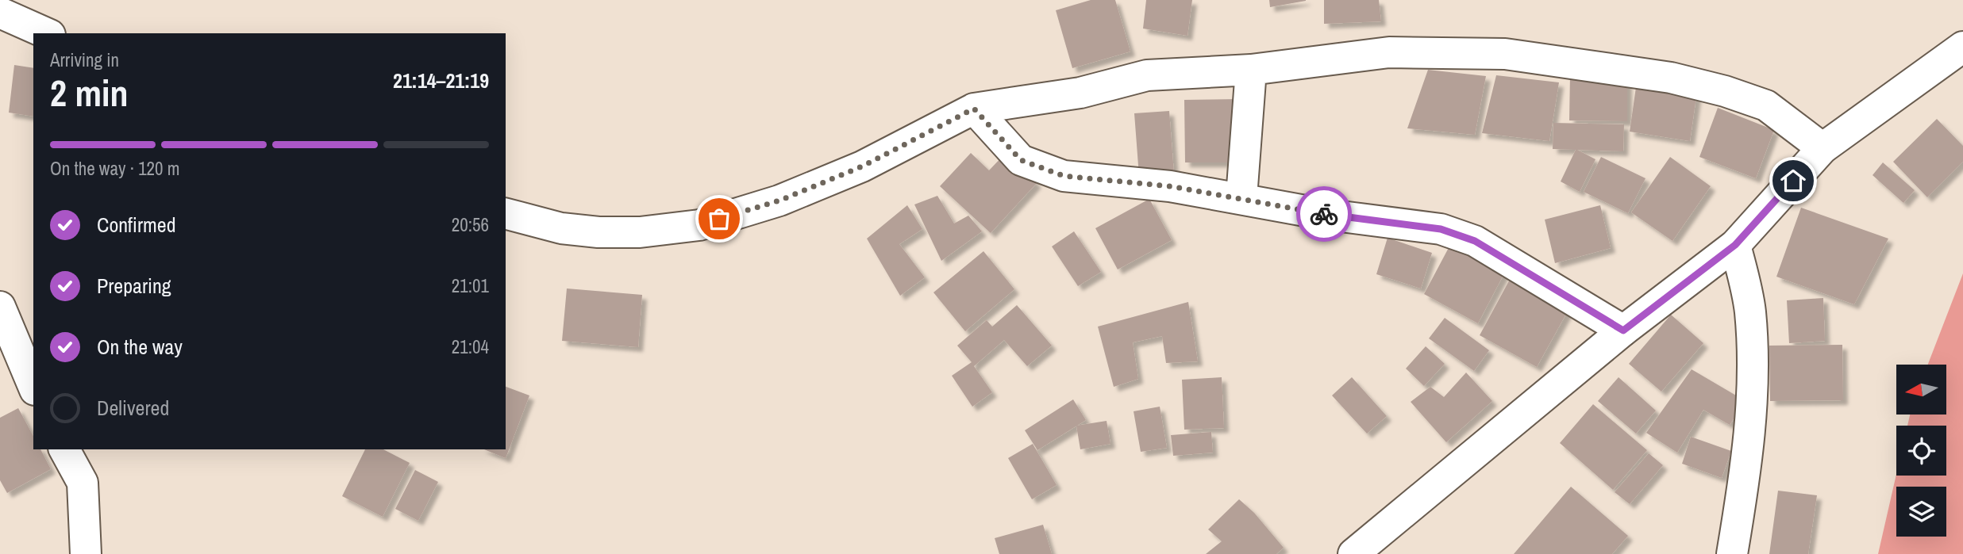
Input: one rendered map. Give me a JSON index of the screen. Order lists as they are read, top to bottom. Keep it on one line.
{"north":"left","page":{"heading":["2 min","Arriving in","21:14–21:19"],"bar":"On the way · 120 m","list":[["Confirmed","20:56"],["Preparing","21:01"],["On the way","21:04"],"Delivered"]}}
